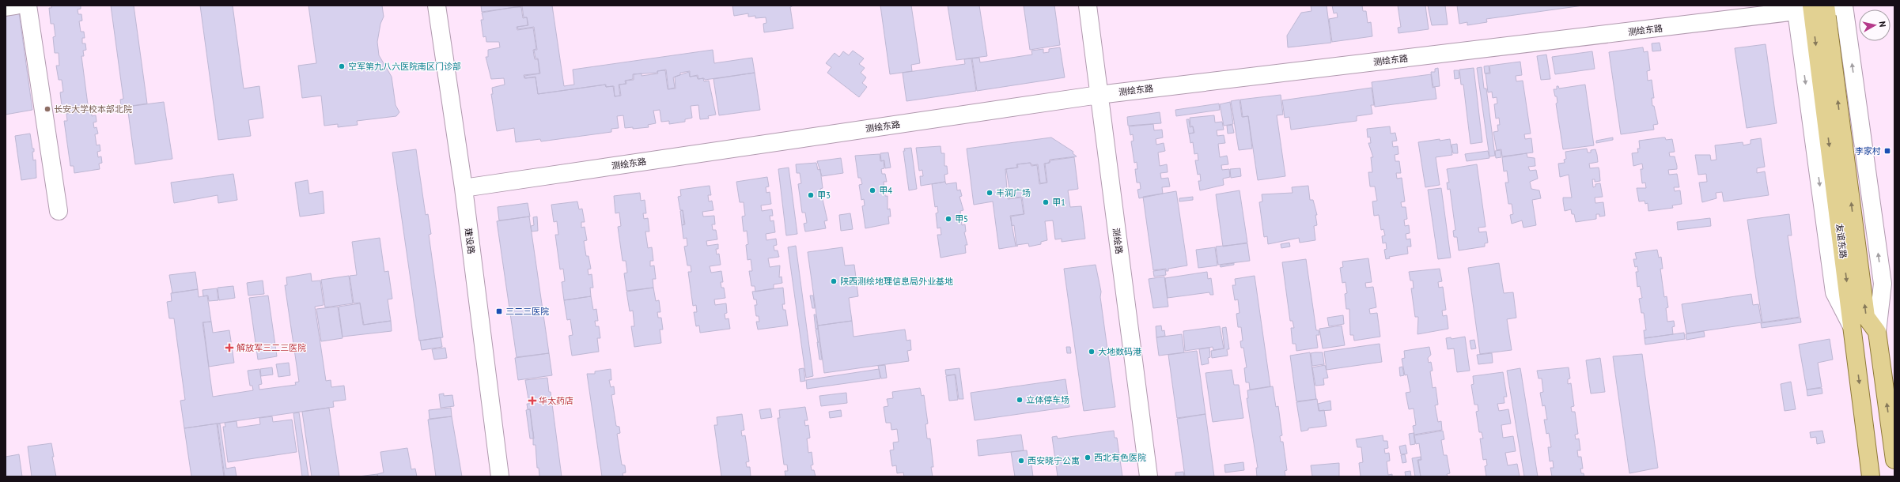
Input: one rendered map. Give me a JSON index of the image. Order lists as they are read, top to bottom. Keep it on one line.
{"streets":{"main road":["友谊东路"],"street":["测绘东路","建设路","测绘路"]},"crossings":[["测绘东路","建设路"],["测绘东路","测绘路"],["测绘东路","友谊东路"]],"places":{"other":["空军第九八六医院南区门诊部","长安大学校本部北院","甲4","丰润广场","甲3","甲1","甲5","陕西测绘地理信息局外业基地","大地数码港","立体停车场","西北有色医院","西安晓宁公寓"],"transit":["李家村","三二三医院"],"health":["解放军三二三医院","华太药店"]},"north":"right"}
